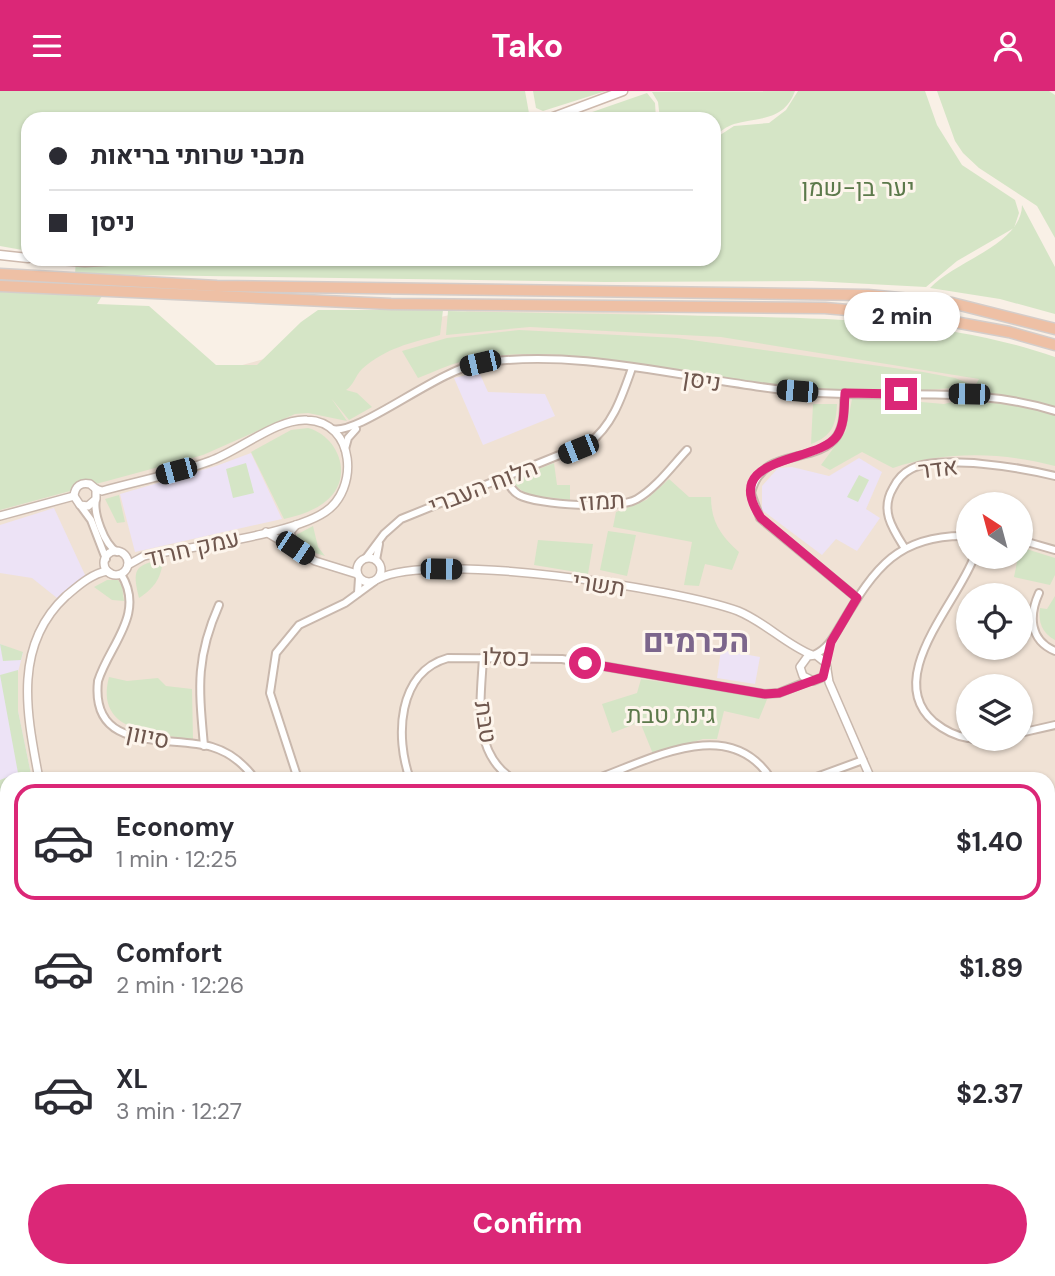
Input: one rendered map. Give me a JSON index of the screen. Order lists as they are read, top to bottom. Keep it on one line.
{"streets":{"street":["ניסן","אדר","הלוח העברי","תמוז","עמק חרוד","תשרי","כסלו","טבת","סיוון"]},"crossings":[["ניסן","הלוח העברי"],["ניסן","עמק חרוד"],["הלוח העברי","תמוז"],["הלוח העברי","תשרי"],["עמק חרוד","סיוון"],["תשרי","כסלו"],["כסלו","טבת"]],"districts":["הכרמים"],"parks":["יער בן-שמן","גינת טבת"],"north":"top left","page":{"header":"Tako","banner":["מכבי שרותי בריאות","ניסן"],"bubble":"2 min","list":[{"name":"Economy","note":"1 min · 12:25","value":"$1.40"},{"name":"Comfort","note":"2 min · 12:26","value":"$1.89"},{"name":"XL","note":"3 min · 12:27","value":"$2.37"}],"buttons":"Confirm"}}
